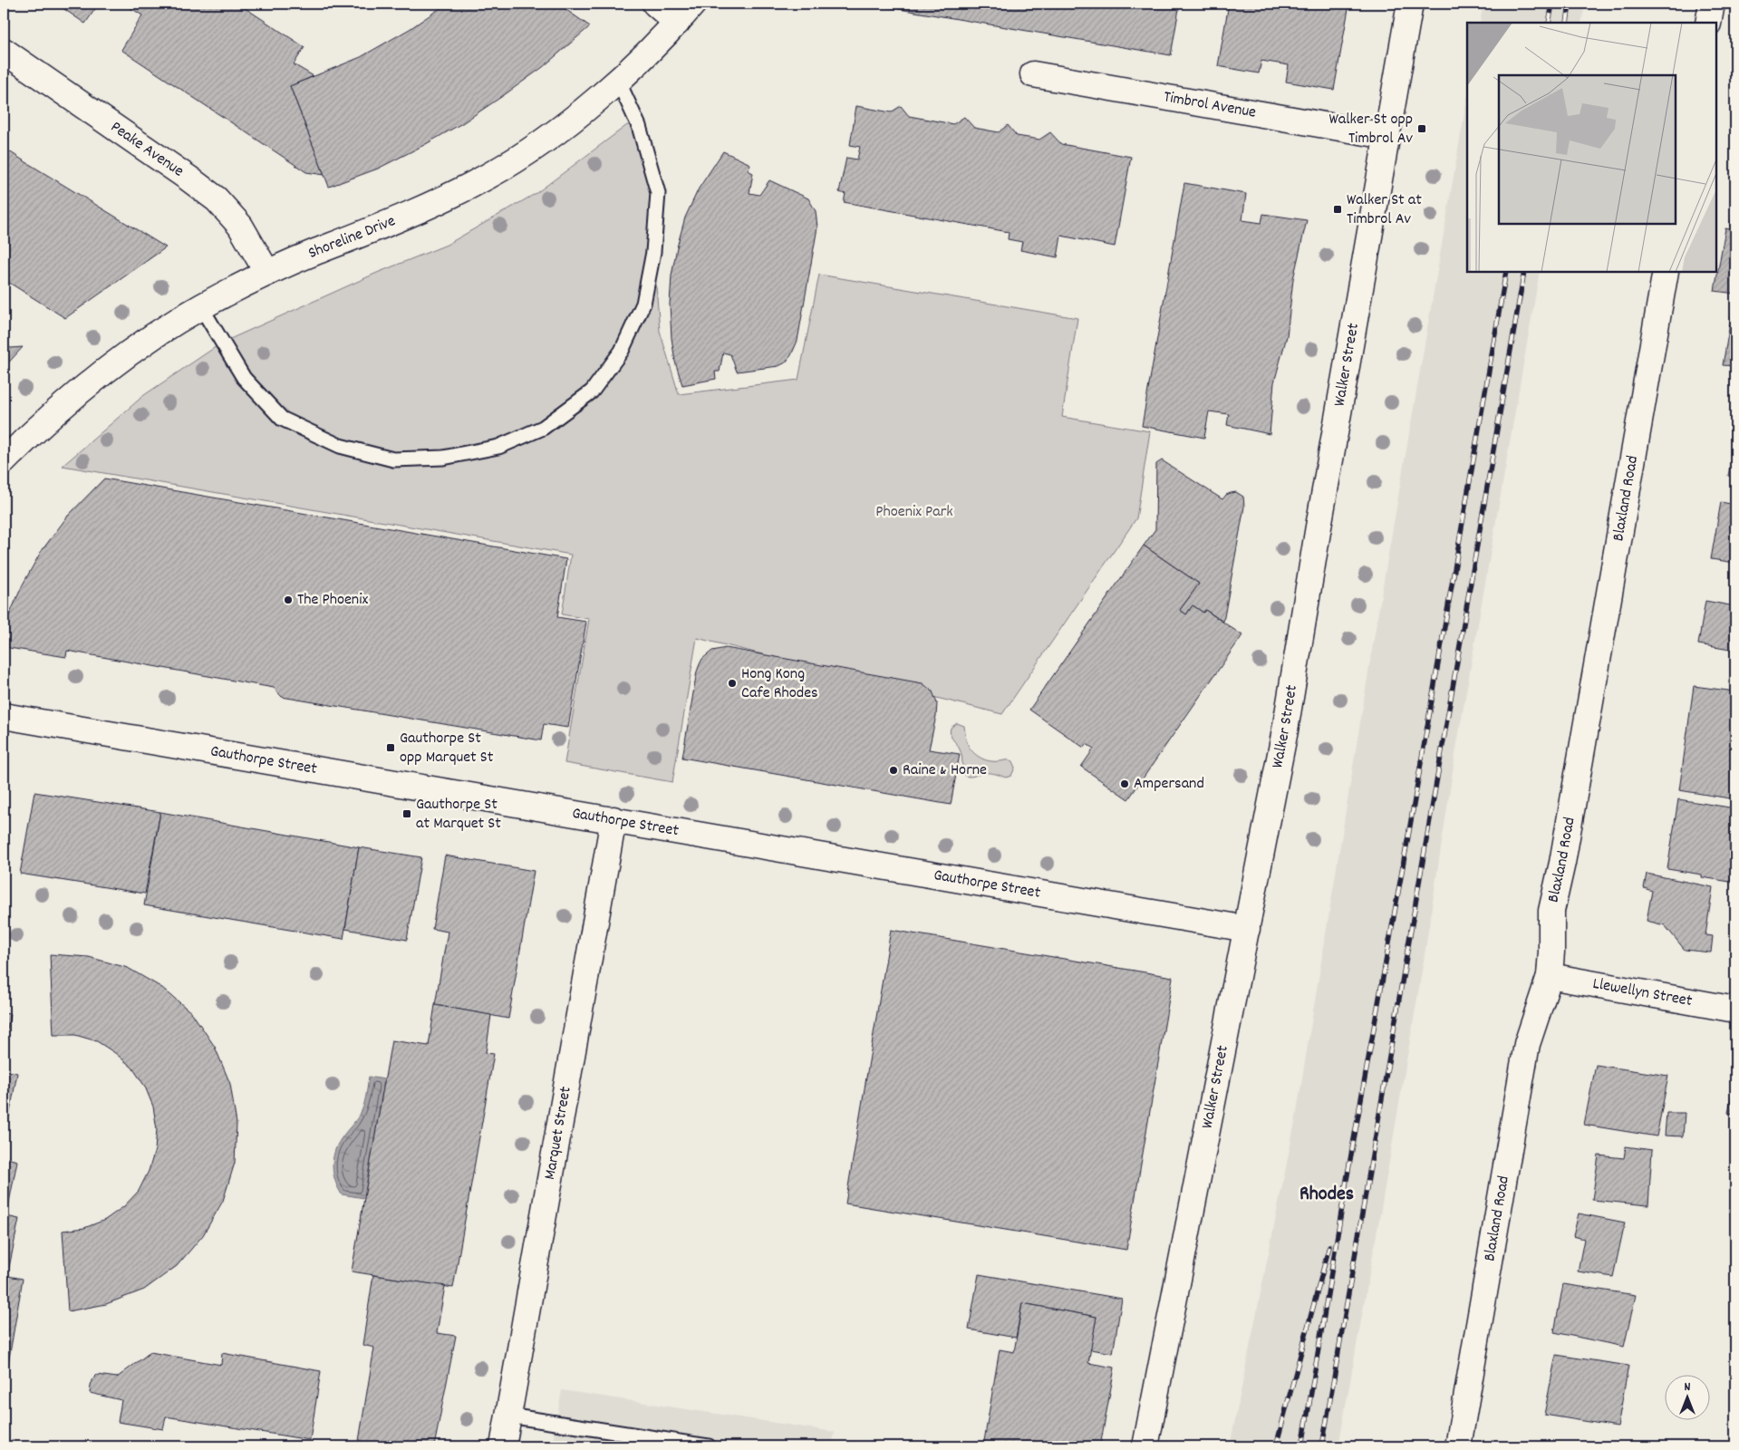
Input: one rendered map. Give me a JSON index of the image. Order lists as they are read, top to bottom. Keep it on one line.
{"streets":{"street":["Timbrol Avenue","Peake Avenue","Shoreline Drive","Walker Street","Blaxland Road","Gauthorpe Street","Llewellyn Street","Marquet Street"]},"crossings":[["Timbrol Avenue","Walker Street"],["Peake Avenue","Shoreline Drive"],["Walker Street","Gauthorpe Street"],["Blaxland Road","Llewellyn Street"],["Gauthorpe Street","Marquet Street"]],"districts":["Rhodes"],"parks":["Phoenix Park"],"places":{"transit":["Walker St opp Timbrol Av","Walker St at Timbrol Av","Gauthorpe St opp Marquet St","Gauthorpe St at Marquet St"],"other":["The Phoenix","Hong Kong Cafe Rhodes","Raine & Horne","Ampersand"]},"north":"top"}
